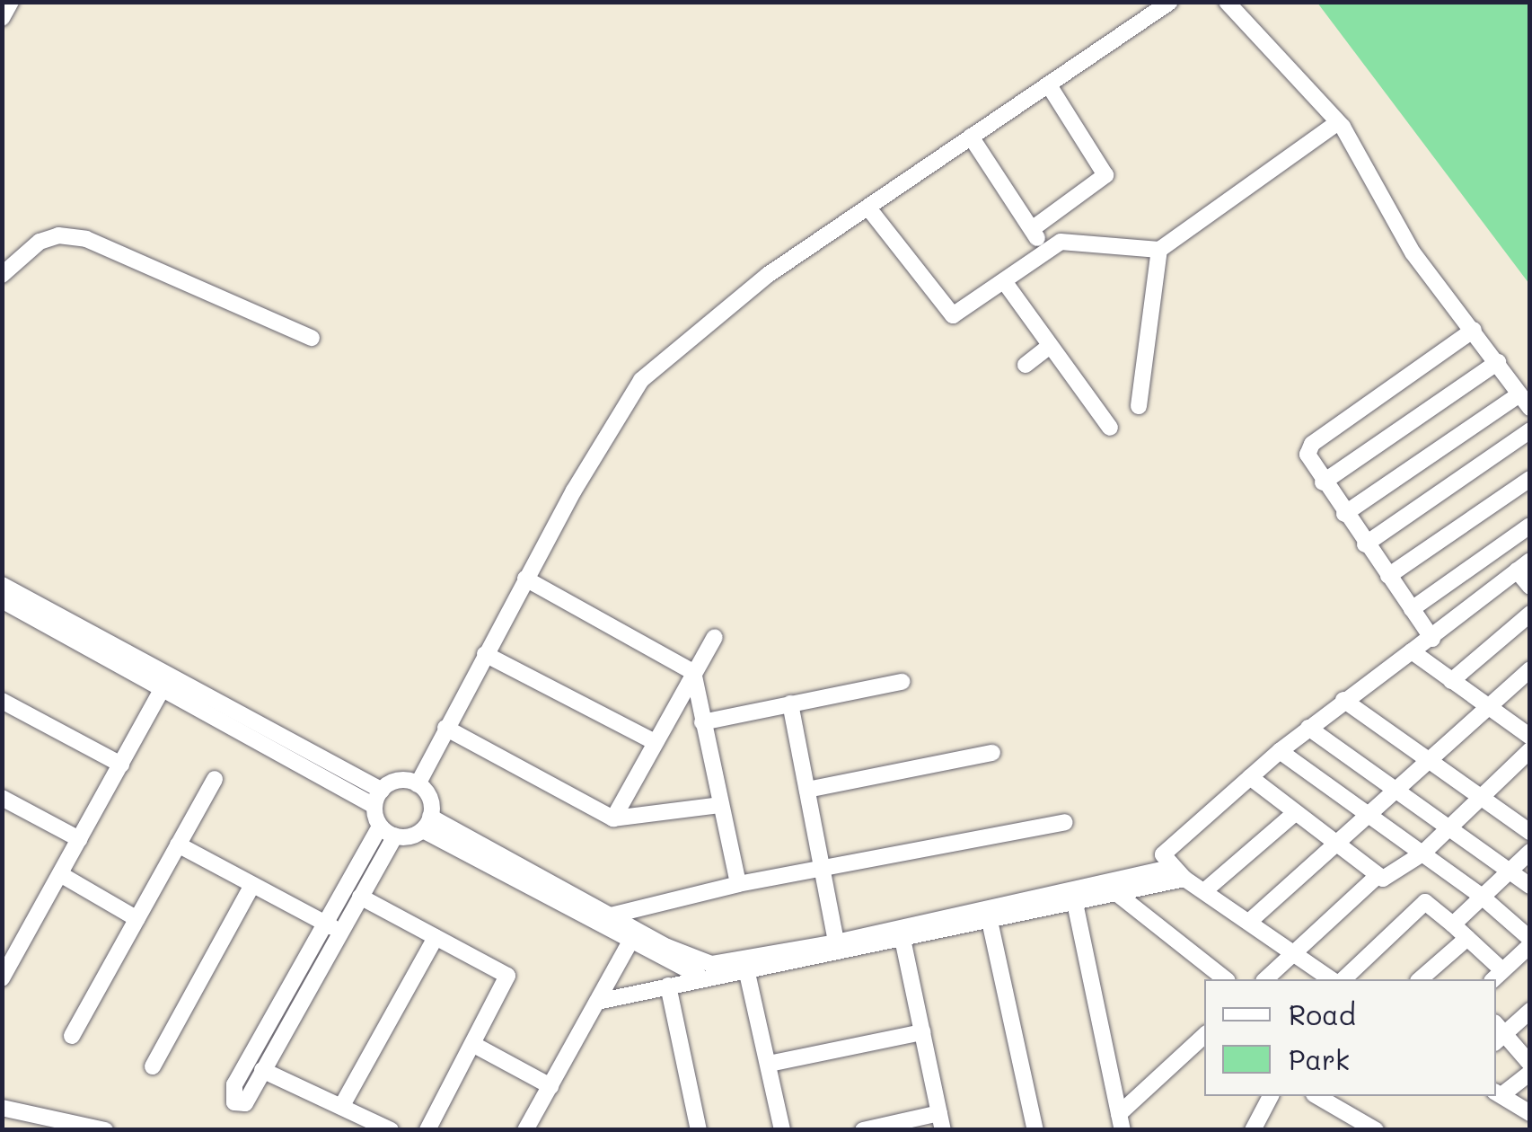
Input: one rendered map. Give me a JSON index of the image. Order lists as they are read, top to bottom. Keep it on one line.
{"legend":["Road","Park"]}
